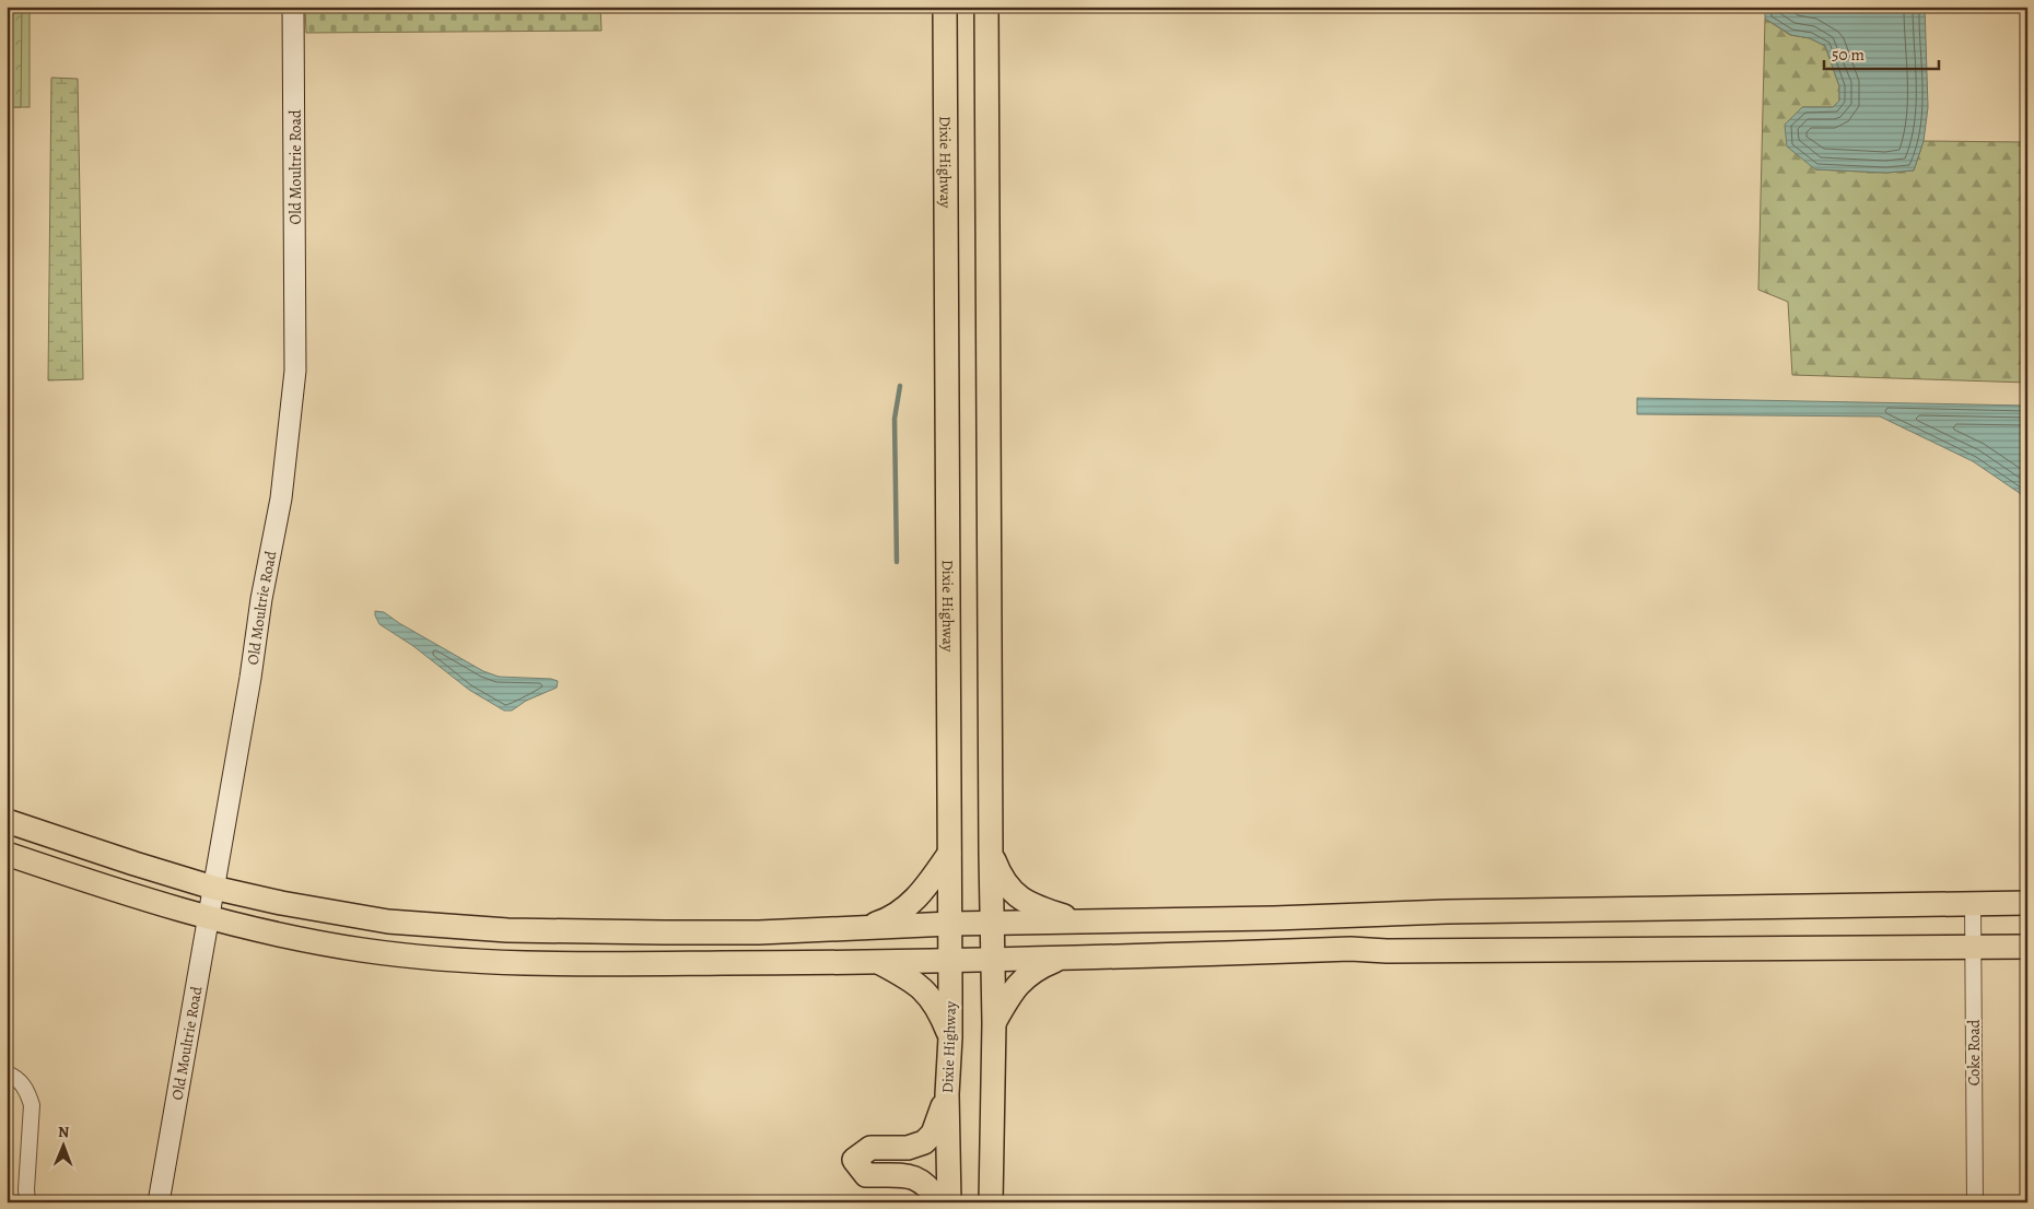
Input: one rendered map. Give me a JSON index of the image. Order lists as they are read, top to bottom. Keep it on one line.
{"streets":{"main road":["Dixie Highway","Old Moultrie Road"],"street":["Coke Road"]},"scale_bar":"50 m","north":"top"}
